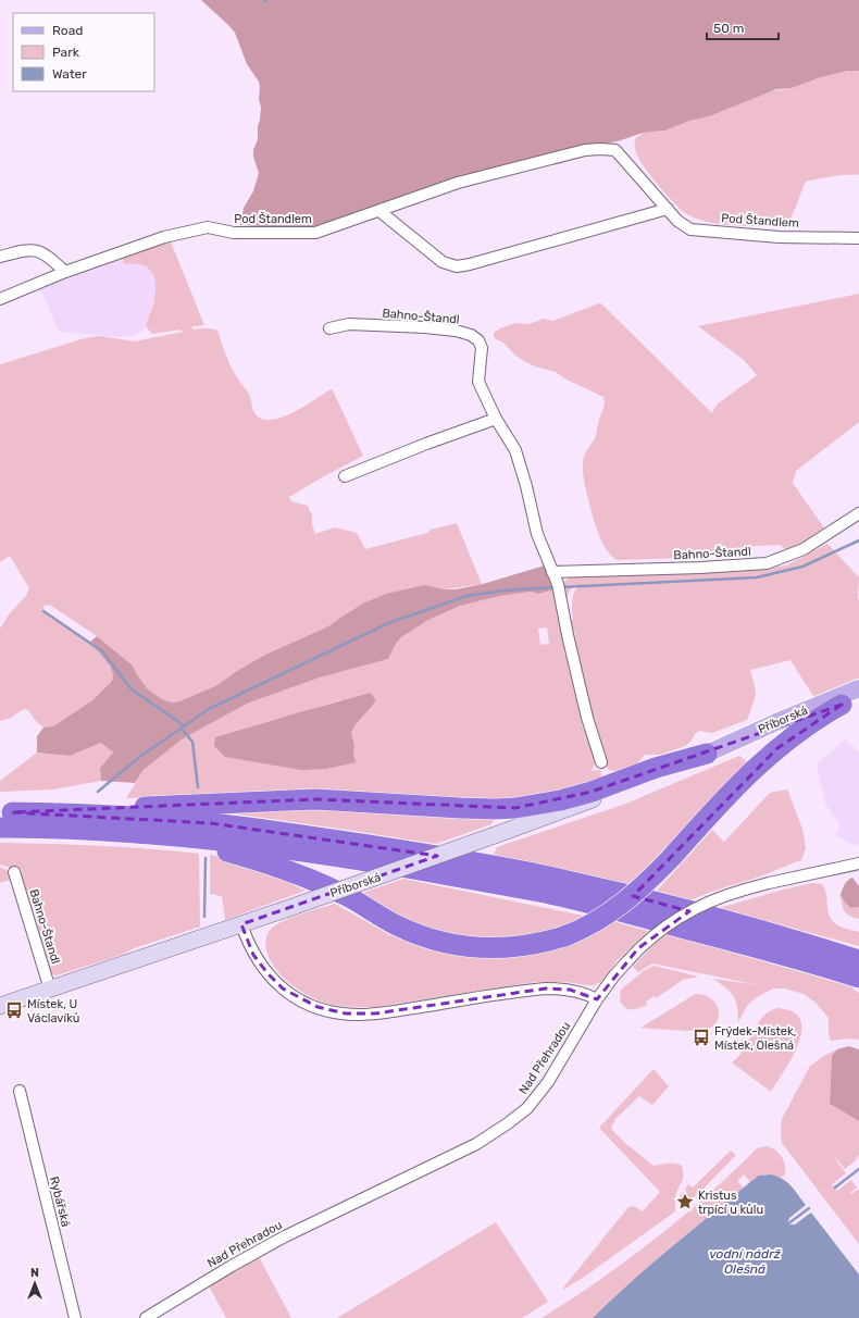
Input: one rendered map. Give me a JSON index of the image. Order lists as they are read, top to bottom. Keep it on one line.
{"streets":{"main road":["Příborská"],"street":["Pod Štandlem","Bahno-Štandl","Nad Přehradou","Rybářská"]},"crossings":[["Bahno-Štandl","Příborská"]],"water":["vodní nádrž Olešná"],"places":{"bus stop":["Místek, U Václavíků","Frýdek-Místek, Místek, Olešná"],"place":["Kristus trpící u kůlu"]},"legend":["Road","Park","Water"],"scale_bar":"50 m","north":"top"}
